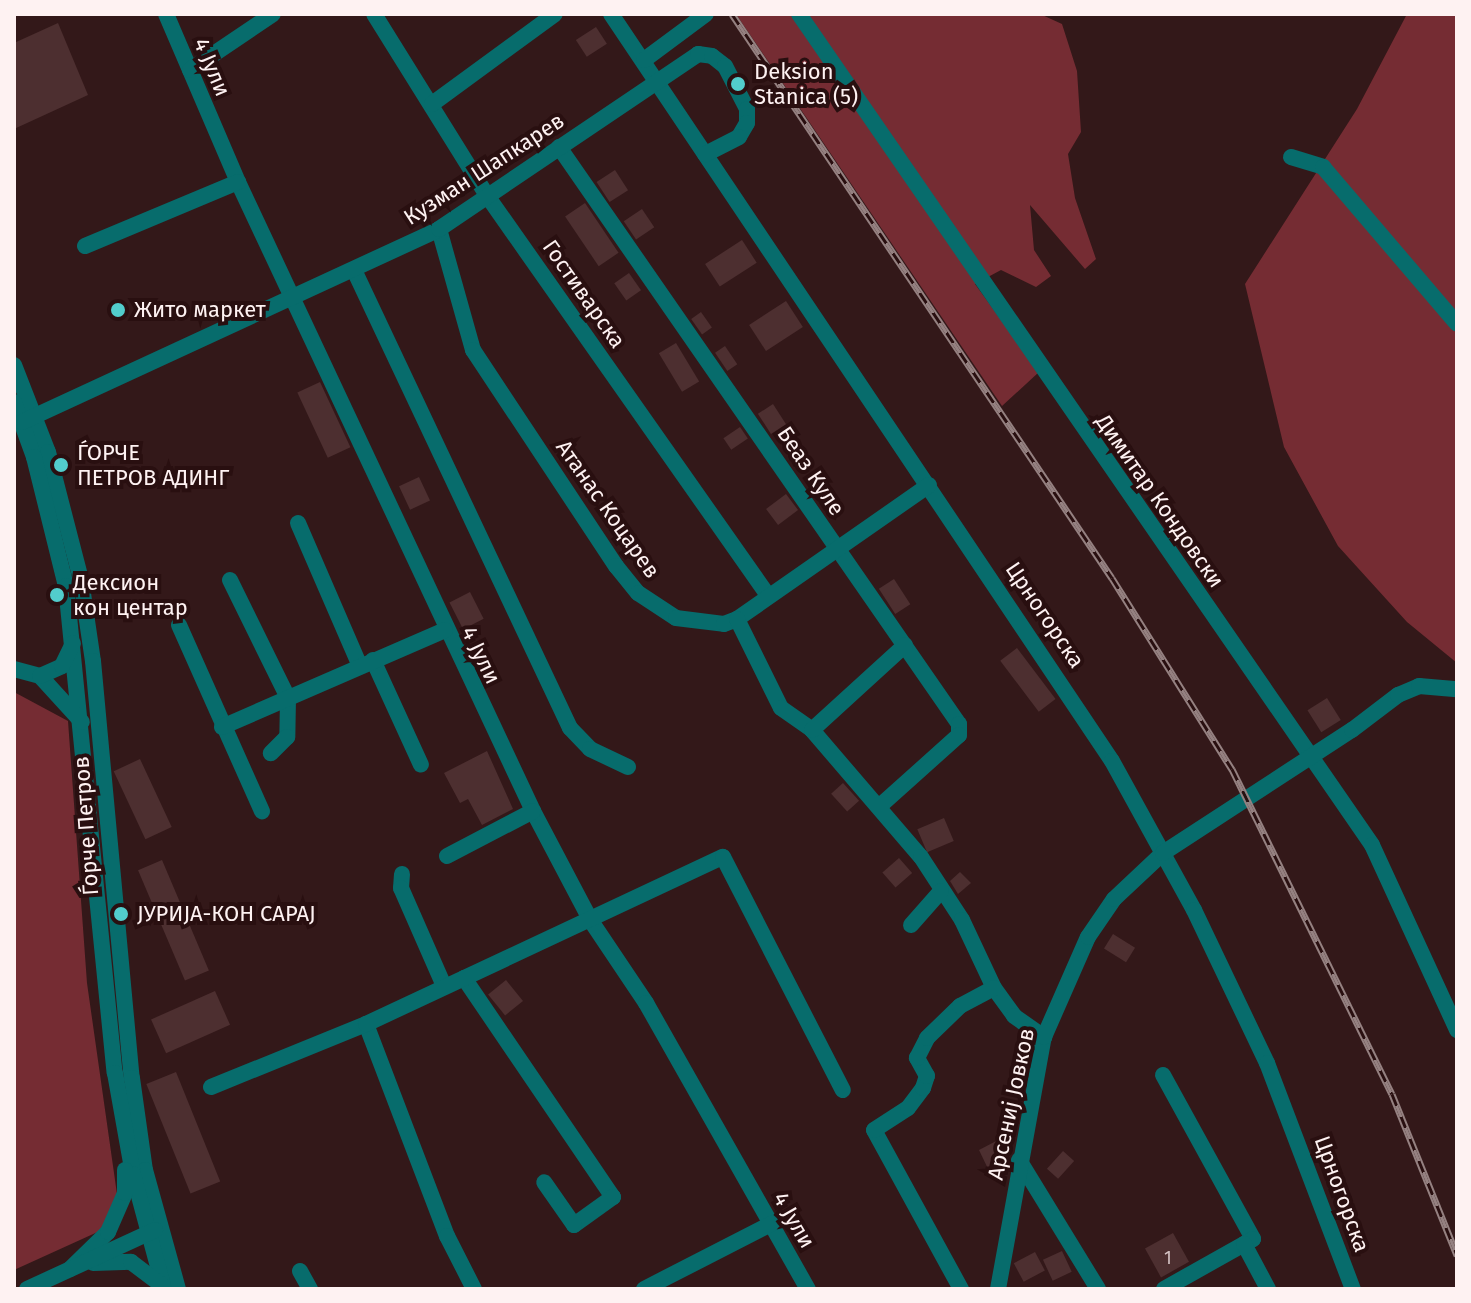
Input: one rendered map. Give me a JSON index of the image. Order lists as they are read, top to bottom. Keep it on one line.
{"streets":{"street":["4 Јули","Кузман Шапкарев","Гостиварска","Беаз Куле","Димитар Кондовски","Атанас Коцарев","Црногорска","Ѓорче Петров","Арсениј Јовков"]},"crossings":[["4 Јули","Кузман Шапкарев"],["Кузман Шапкарев","Гостиварска"],["Кузман Шапкарев","Беаз Куле"],["Кузман Шапкарев","Атанас Коцарев"],["Кузман Шапкарев","Црногорска"],["Кузман Шапкарев","Ѓорче Петров"],["Димитар Кондовски","Арсениј Јовков"],["Црногорска","Арсениј Јовков"]],"places":["Deksion Stanica (5)","Жито маркет","ЃОРЧЕ ПЕТРОВ АДИНГ","Дексион кон центар","ЈУРИЈА-КОН САРАЈ"],"house_numbers":["1"]}
